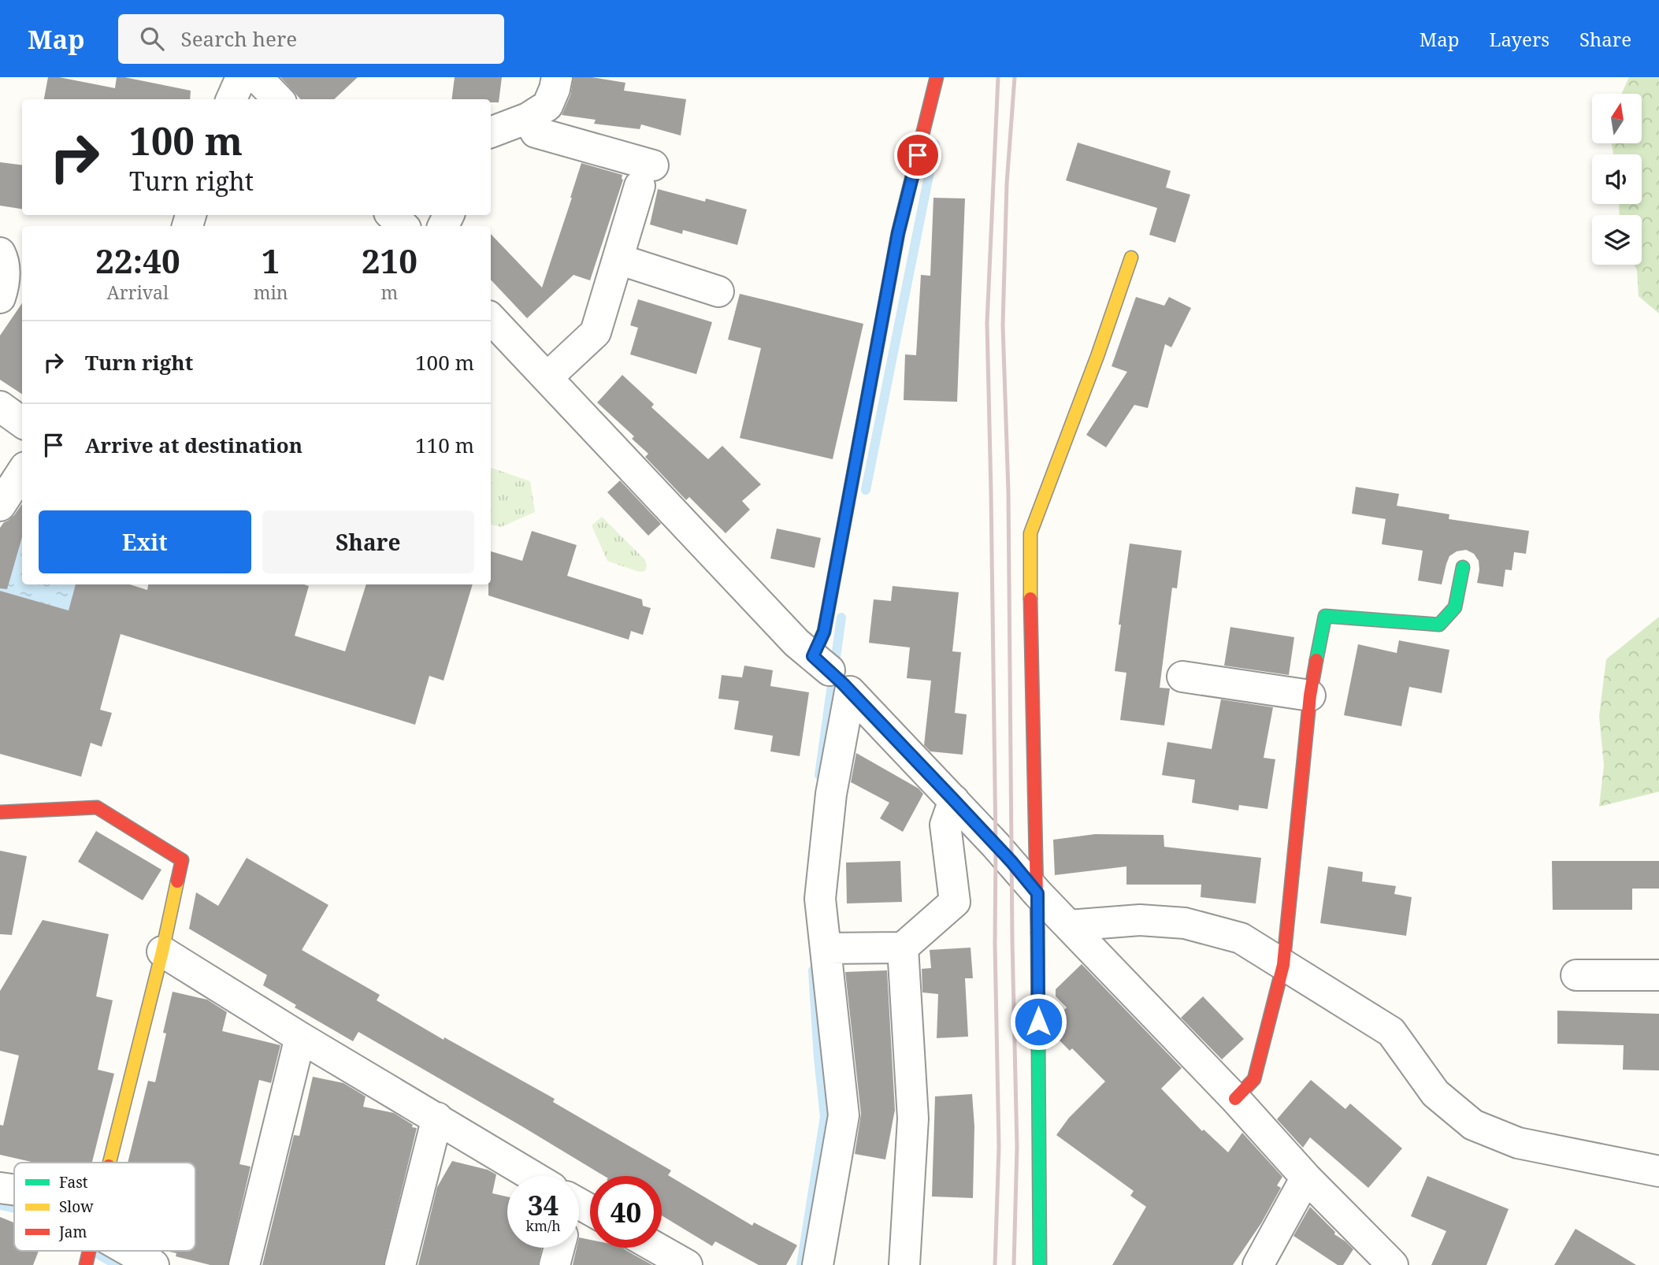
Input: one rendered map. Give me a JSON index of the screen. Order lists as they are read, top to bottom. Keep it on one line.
{"legend":["Fast","Slow","Jam"],"north":"top","page":{"header":"Map","search":"Search here","nav":["Map","Layers","Share"],"turn":["100 m","Turn right"],"eta":["22:40","Arrival","1","min","210","m"],"list":[{"name":"Turn right","value":"100 m"},{"name":"Arrive at destination","value":"110 m"}],"buttons":["Exit","Share"],"speed":"34 km/h","limit":"40"}}
